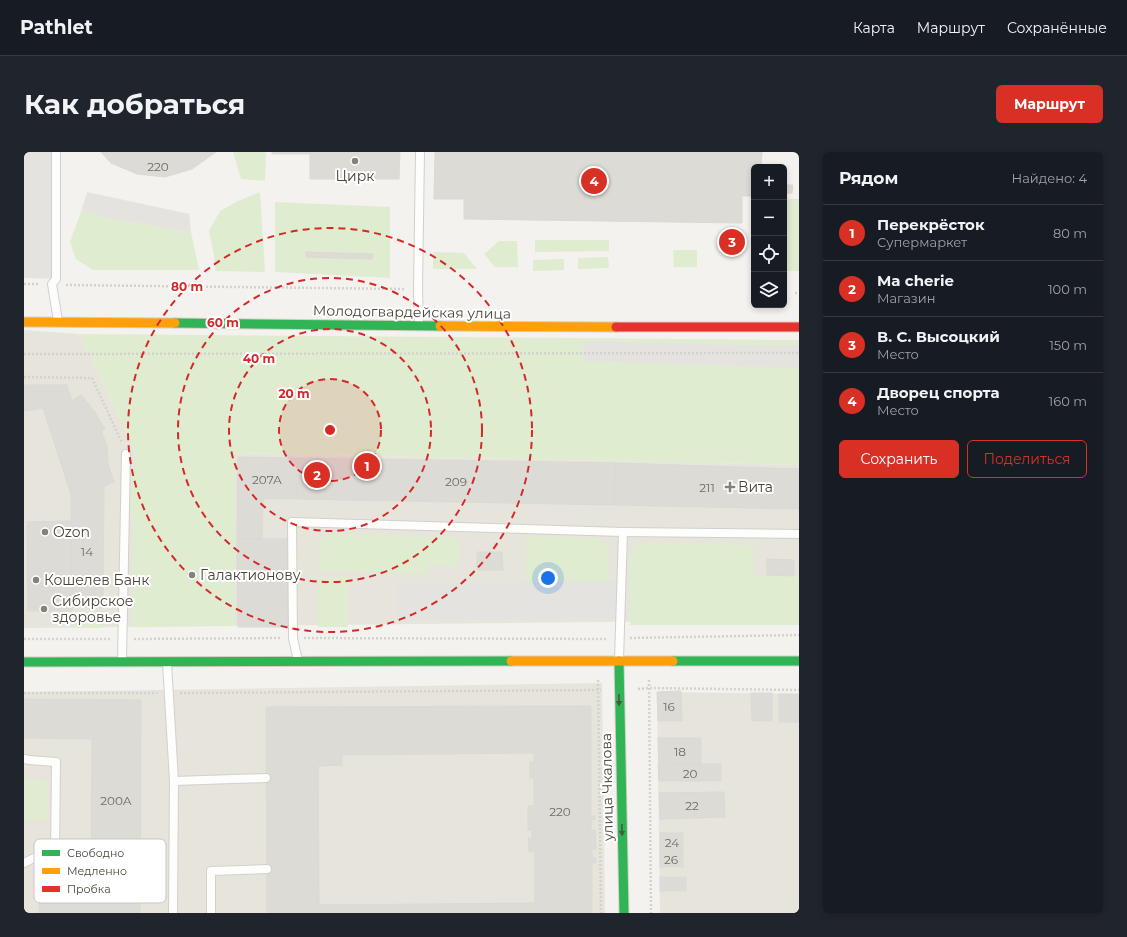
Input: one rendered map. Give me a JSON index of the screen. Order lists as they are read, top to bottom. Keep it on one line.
{"streets":{"street":["Молодогвардейская улица","улица Чкалова"]},"one_way":["улица Чкалова"],"places":{"other":["Цирк","Ozon","Галактионову","Кошелев Банк","Сибирское здоровье"],"health":["Вита"]},"house_numbers":["220","207А","209","211","14","16","18","20","200А","22","220","24","26"],"legend":["Свободно","Медленно","Пробка"],"page":{"header":"Pathlet","nav":["Карта","Маршрут","Сохранённые"],"buttons":["Маршрут",["Сохранить","Поделиться"]],"title":"Как добраться","heading":["Рядом","Найдено: 4"],"map_buttons":["+","−"],"pins":["4","3","1","2"],"list":[{"mark":"1","name":"Перекрёсток","note":"Супермаркет","value":"80 m"},{"mark":"2","name":"Ma cherie","note":"Магазин","value":"100 m"},{"mark":"3","name":"В. С. Высоцкий","note":"Место","value":"150 m"},{"mark":"4","name":"Дворец спорта","note":"Место","value":"160 m"}]},"rings":["80 m","60 m","40 m","20 m"]}
